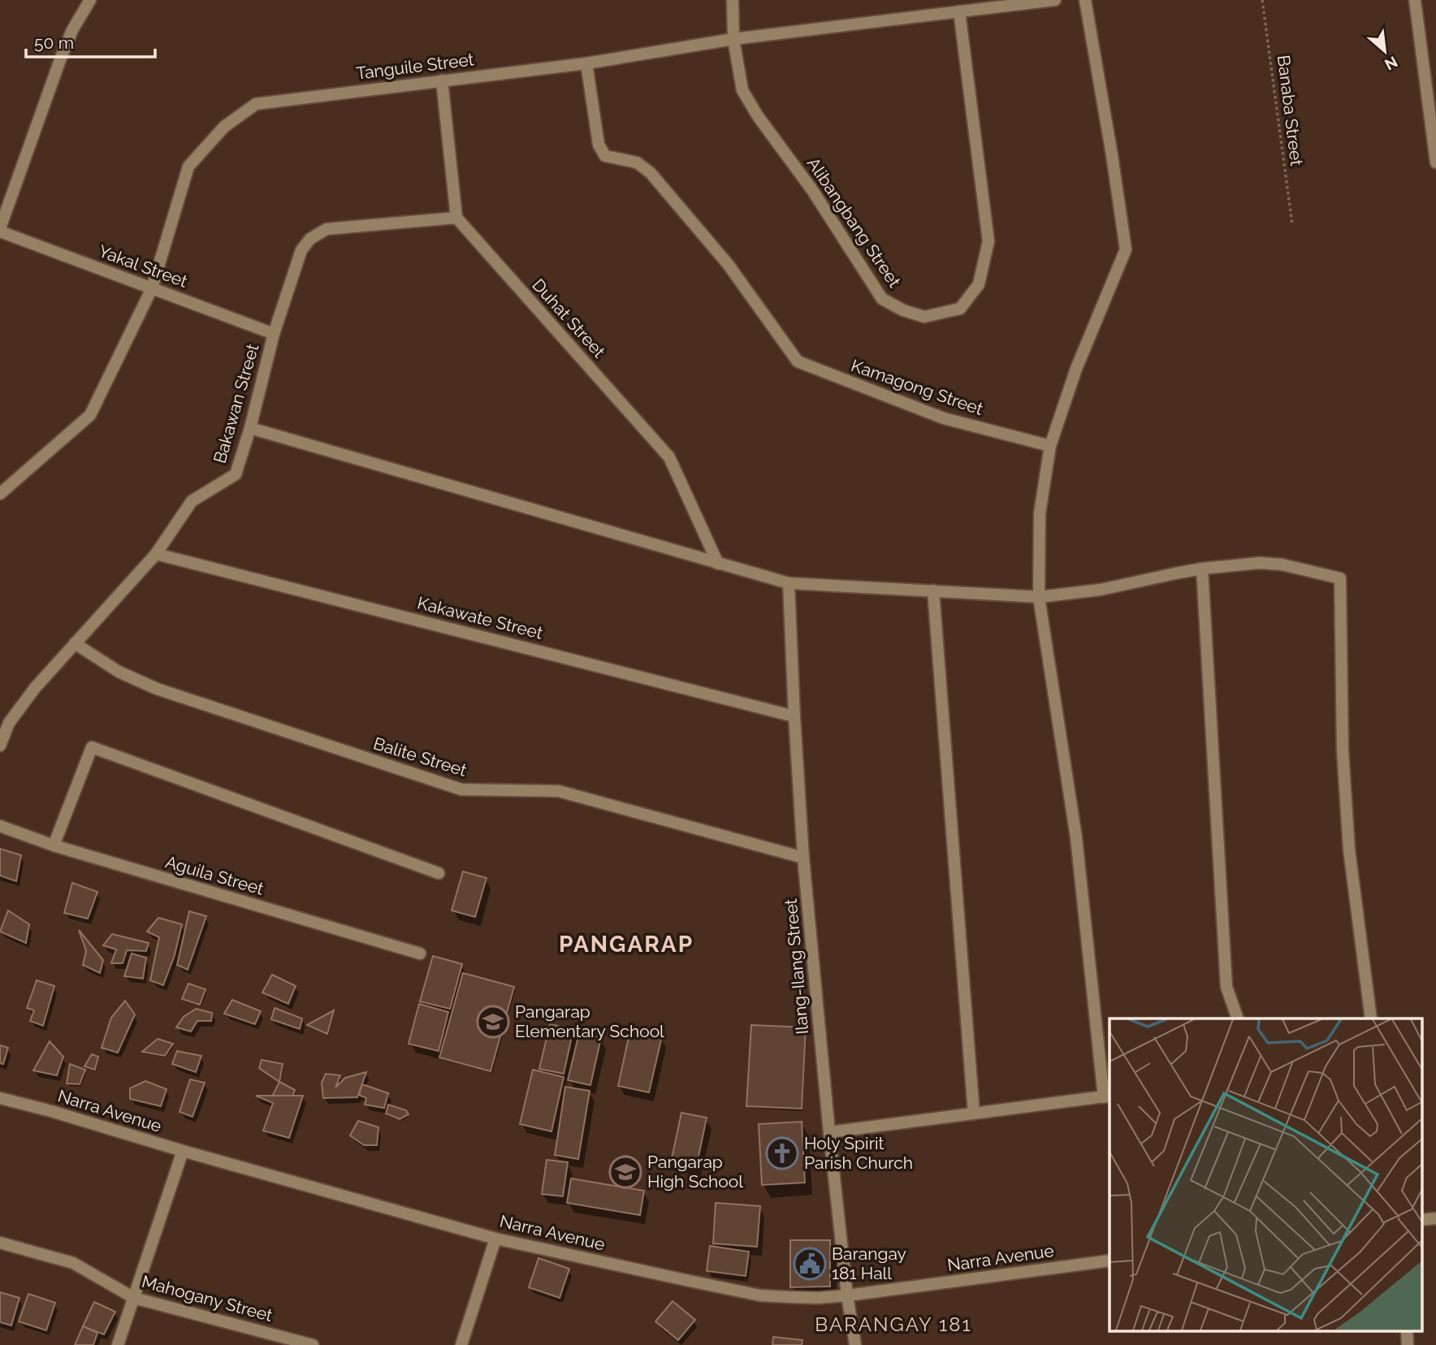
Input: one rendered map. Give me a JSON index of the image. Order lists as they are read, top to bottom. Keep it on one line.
{"streets":{"street":["Tanguile Street","Alibangbang Street","Yakal Street","Duhat Street","Kamagong Street","Bakawan Street","Kakawate Street","Balite Street","Aguila Street","Ilang-Ilang Street","Narra Avenue","Mahogany Street"],"path":["Banaba Street"]},"crossings":[["Tanguile Street","Alibangbang Street"],["Tanguile Street","Yakal Street"],["Tanguile Street","Kamagong Street"],["Yakal Street","Bakawan Street"],["Duhat Street","Bakawan Street"],["Bakawan Street","Kakawate Street"],["Bakawan Street","Balite Street"],["Kakawate Street","Ilang-Ilang Street"],["Balite Street","Ilang-Ilang Street"],["Ilang-Ilang Street","Narra Avenue"]],"districts":["PANGARAP","BARANGAY 181"],"places":{"school or university":["Pangarap Elementary School","Pangarap High School"],"church":["Holy Spirit Parish Church"],"public building":["Barangay 181 Hall"]},"scale_bar":"50 m","north":"bottom right"}
